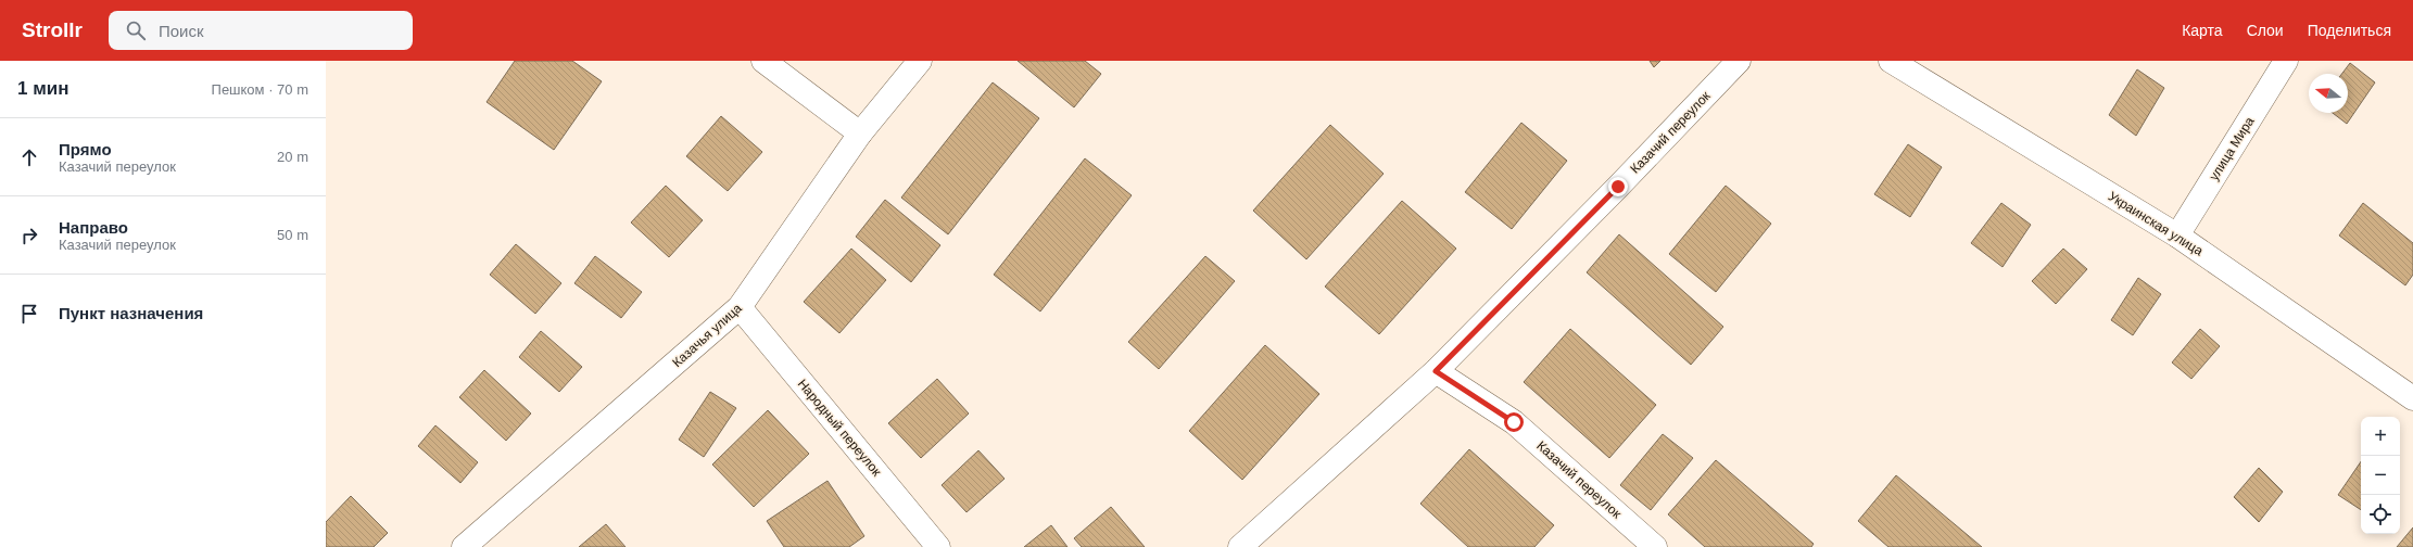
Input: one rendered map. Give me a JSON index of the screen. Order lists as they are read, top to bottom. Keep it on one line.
{"streets":{"street":["Казачий переулок","улица Мира","Украинская улица","Казачья улица","Народный переулок"]},"crossings":[["улица Мира","Украинская улица"],["Казачья улица","Народный переулок"]],"north":"left","page":{"header":"Strollr","search":"Поиск","nav":["Карта","Слои","Поделиться"],"heading":["1 мин","Пешком · 70 m"],"list":[["Прямо","Казачий переулок","20 m"],["Направо","Казачий переулок","50 m"],"Пункт назначения"],"map_buttons":["+","−"]}}
